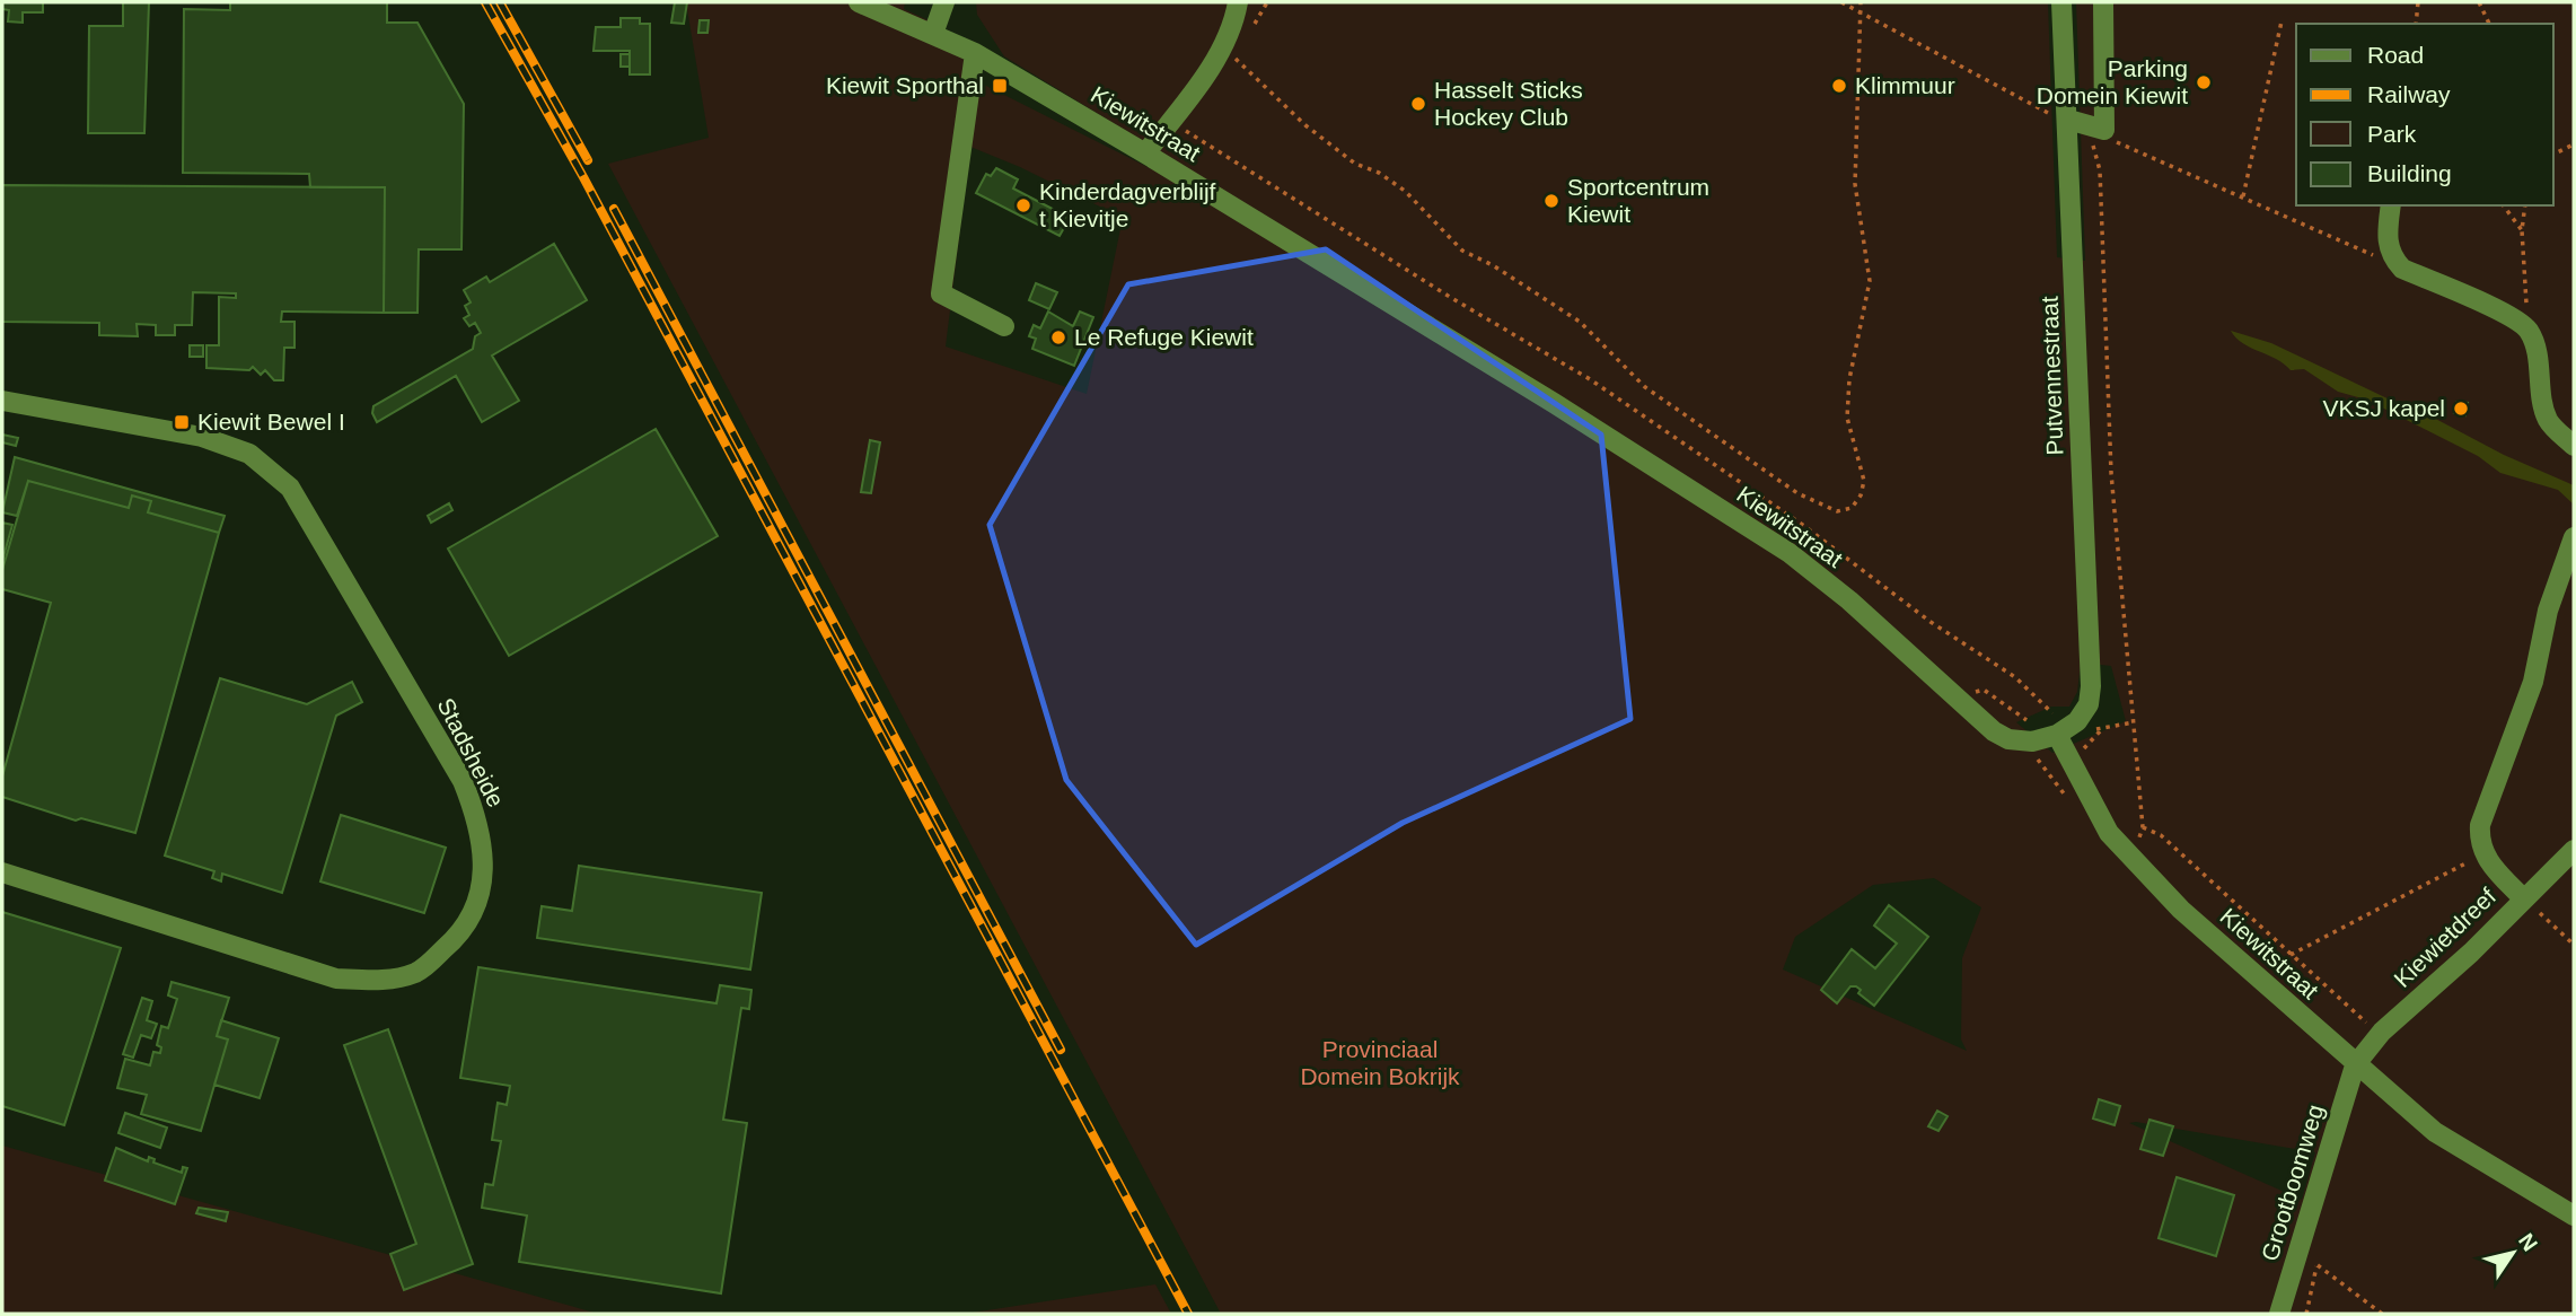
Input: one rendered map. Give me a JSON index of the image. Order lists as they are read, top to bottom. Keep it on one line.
{"streets":{"street":["Kiewitstraat","Putvennestraat","Stadsheide","Kiewietdreef","Grootboomweg"]},"crossings":[["Kiewitstraat","Putvennestraat"],["Kiewitstraat","Kiewietdreef"],["Kiewitstraat","Grootboomweg"],["Kiewietdreef","Grootboomweg"]],"parks":["Provinciaal Domein Bokrijk"],"places":{"other":["Parking Domein Kiewit","Klimmuur","Hasselt Sticks Hockey Club","Sportcentrum Kiewit","Kinderdagverblijf t Kievitje","Le Refuge Kiewit","VKSJ kapel"],"transit":["Kiewit Sporthal","Kiewit Bewel I"]},"legend":["Road","Railway","Park","Building"],"north":"top right"}
